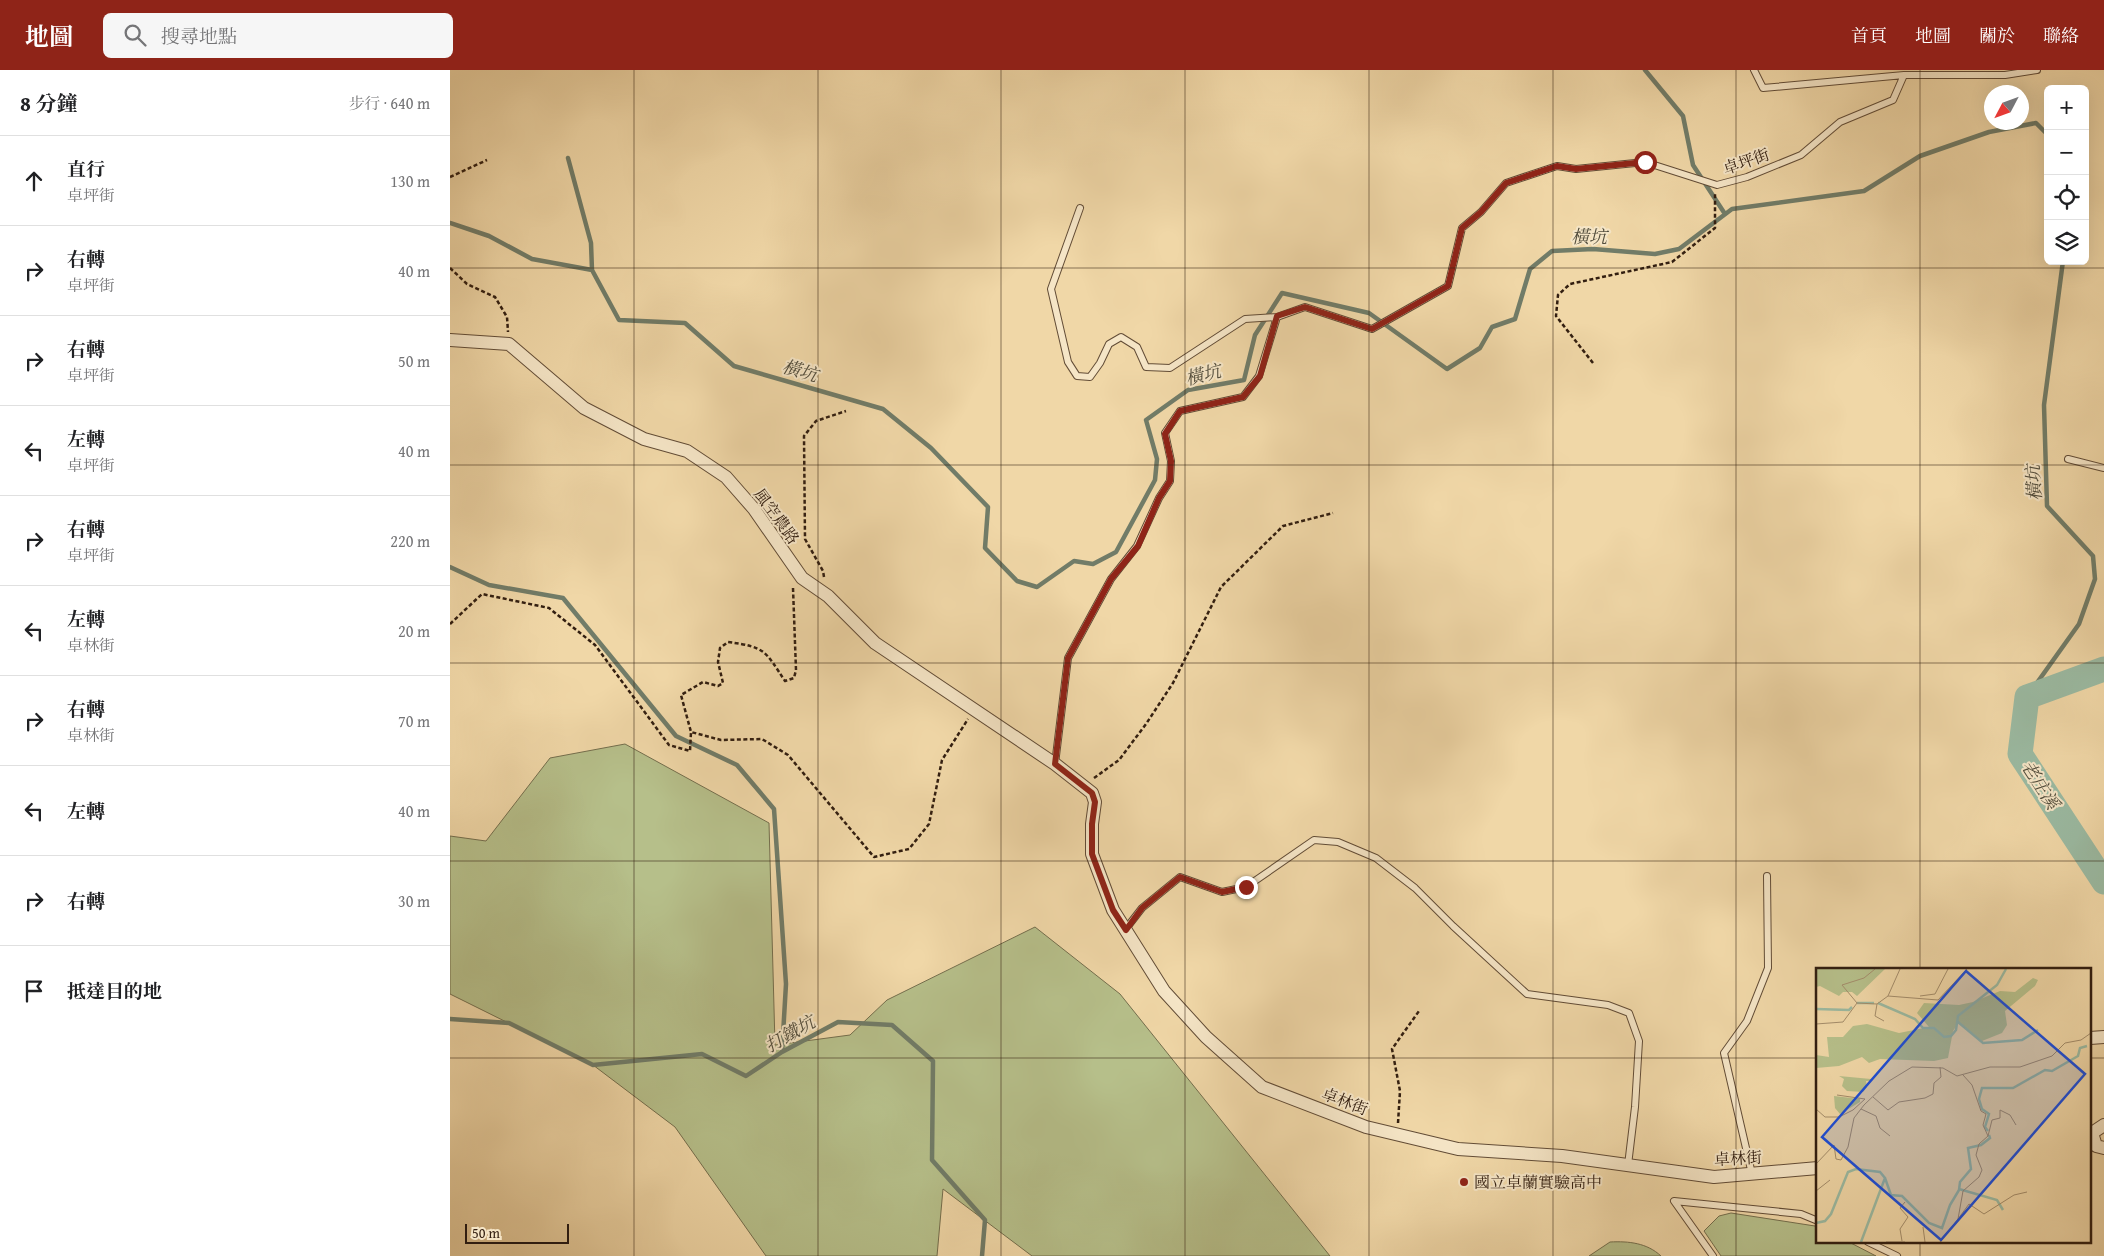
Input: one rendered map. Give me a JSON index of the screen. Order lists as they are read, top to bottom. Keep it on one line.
{"streets":{"street":["風空農路","卓林街"],"lane":["卓坪街"]},"crossings":[["風空農路","卓林街"]],"water":["橫坑","老庄溪","打鐵坑"],"places":["國立卓蘭實驗高中"],"scale_bar":"50 m","north":"bottom left","page":{"header":"地圖","search":"搜尋地點","nav":["首頁","地圖","關於","聯絡"],"heading":["8 分鐘","步行 · 640 m"],"map_buttons":["+","−"],"list":[["直行","卓坪街","130 m"],["右轉","卓坪街","40 m"],["右轉","卓坪街","50 m"],["左轉","卓坪街","40 m"],["右轉","卓坪街","220 m"],["左轉","卓林街","20 m"],["右轉","卓林街","70 m"],["左轉","40 m"],["右轉","30 m"],"抵達目的地"],"scale":"50 m"}}
